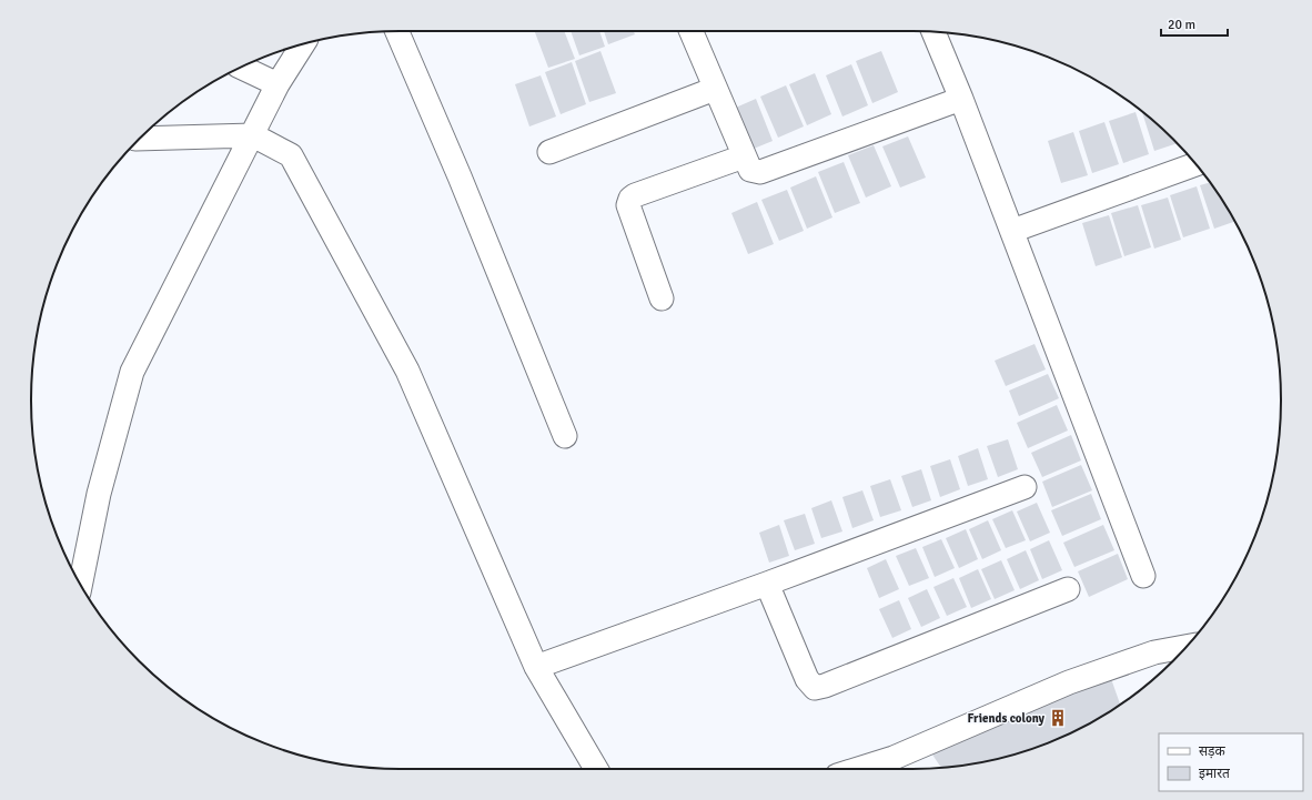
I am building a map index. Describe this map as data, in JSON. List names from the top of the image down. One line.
{"places":{"building":["Friends colony"]},"legend":["सड़क","इमारत"],"scale_bar":"20 m"}
